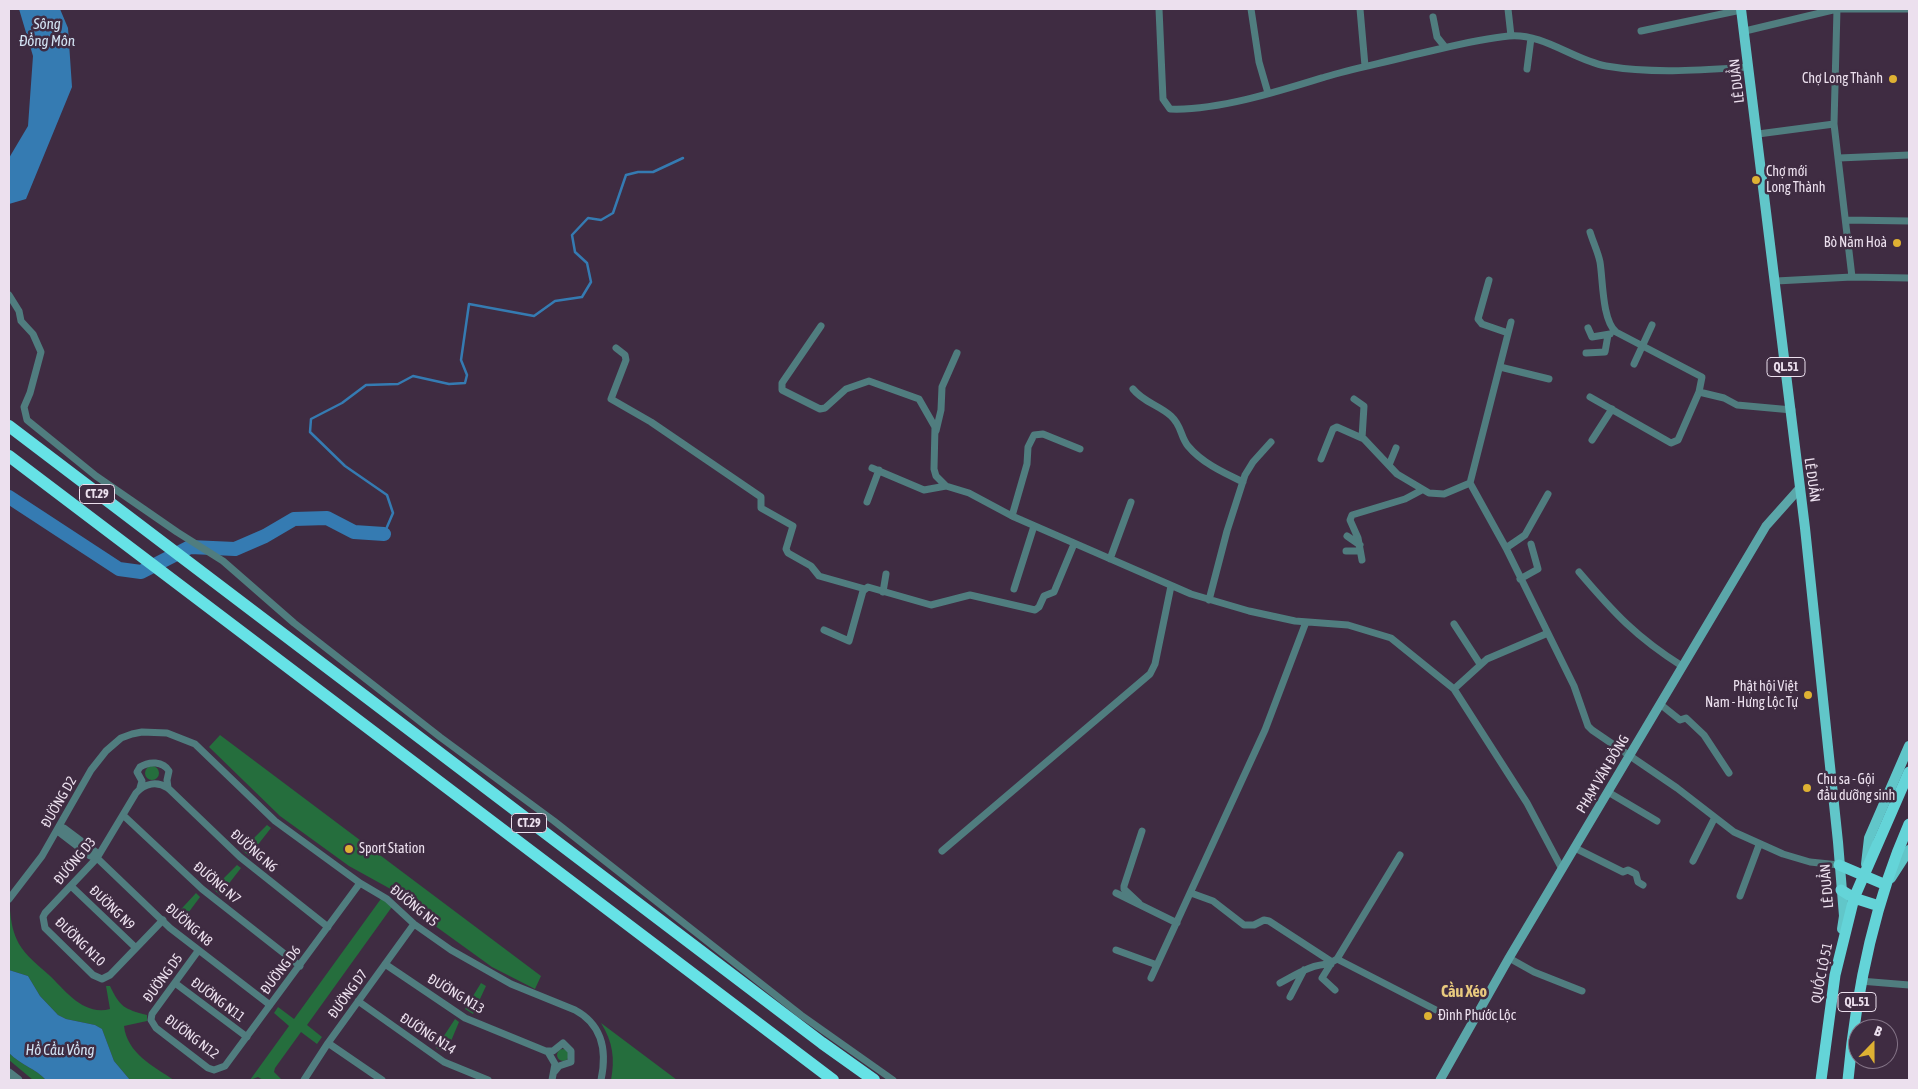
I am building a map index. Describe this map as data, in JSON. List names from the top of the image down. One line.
{"streets":{"highway":["QL.51","CT.29","QUỐC LỘ 51"],"main road":["LÊ DUẨN","PHẠM VĂN ĐỒNG"],"street":["ĐƯỜNG D2","ĐƯỜNG N6","ĐƯỜNG D3","ĐƯỜNG N7","ĐƯỜNG N5","ĐƯỜNG N9","ĐƯỜNG N8","ĐƯỜNG N10","ĐƯỜNG D6","ĐƯỜNG D5","ĐƯỜNG D7","ĐƯỜNG N13","ĐƯỜNG N11","ĐƯỜNG N14","ĐƯỜNG N12"]},"crossings":[["LÊ DUẨN","PHẠM VĂN ĐỒNG"],["LÊ DUẨN","QUỐC LỘ 51"],["QL.51","QUỐC LỘ 51"],["ĐƯỜNG D2","ĐƯỜNG N5"],["ĐƯỜNG D2","ĐƯỜNG N8"],["ĐƯỜNG N6","ĐƯỜNG D6"],["ĐƯỜNG D3","ĐƯỜNG N7"],["ĐƯỜNG D3","ĐƯỜNG N9"],["ĐƯỜNG D3","ĐƯỜNG N8"],["ĐƯỜNG D3","ĐƯỜNG N10"],["ĐƯỜNG N7","ĐƯỜNG D6"],["ĐƯỜNG N5","ĐƯỜNG D6"],["ĐƯỜNG N5","ĐƯỜNG D7"],["ĐƯỜNG N9","ĐƯỜNG N10"],["ĐƯỜNG N8","ĐƯỜNG D6"],["ĐƯỜNG N8","ĐƯỜNG D5"],["ĐƯỜNG D6","ĐƯỜNG N11"],["ĐƯỜNG D6","ĐƯỜNG N12"],["ĐƯỜNG D5","ĐƯỜNG N11"],["ĐƯỜNG D5","ĐƯỜNG N12"],["ĐƯỜNG D7","ĐƯỜNG N13"],["ĐƯỜNG D7","ĐƯỜNG N14"]],"districts":["Cầu Xéo"],"water":["Sông Đồng Môn","Hồ Cầu Vồng"],"places":["Chợ Long Thành","Chợ mới Long Thành","Bò Năm Hoà","Phật hội Việt Nam - Hưng Lộc Tự","Chu sa - Gội đầu dưỡng sinh","Sport Station","Đình Phước Lộc"],"north":"top"}
